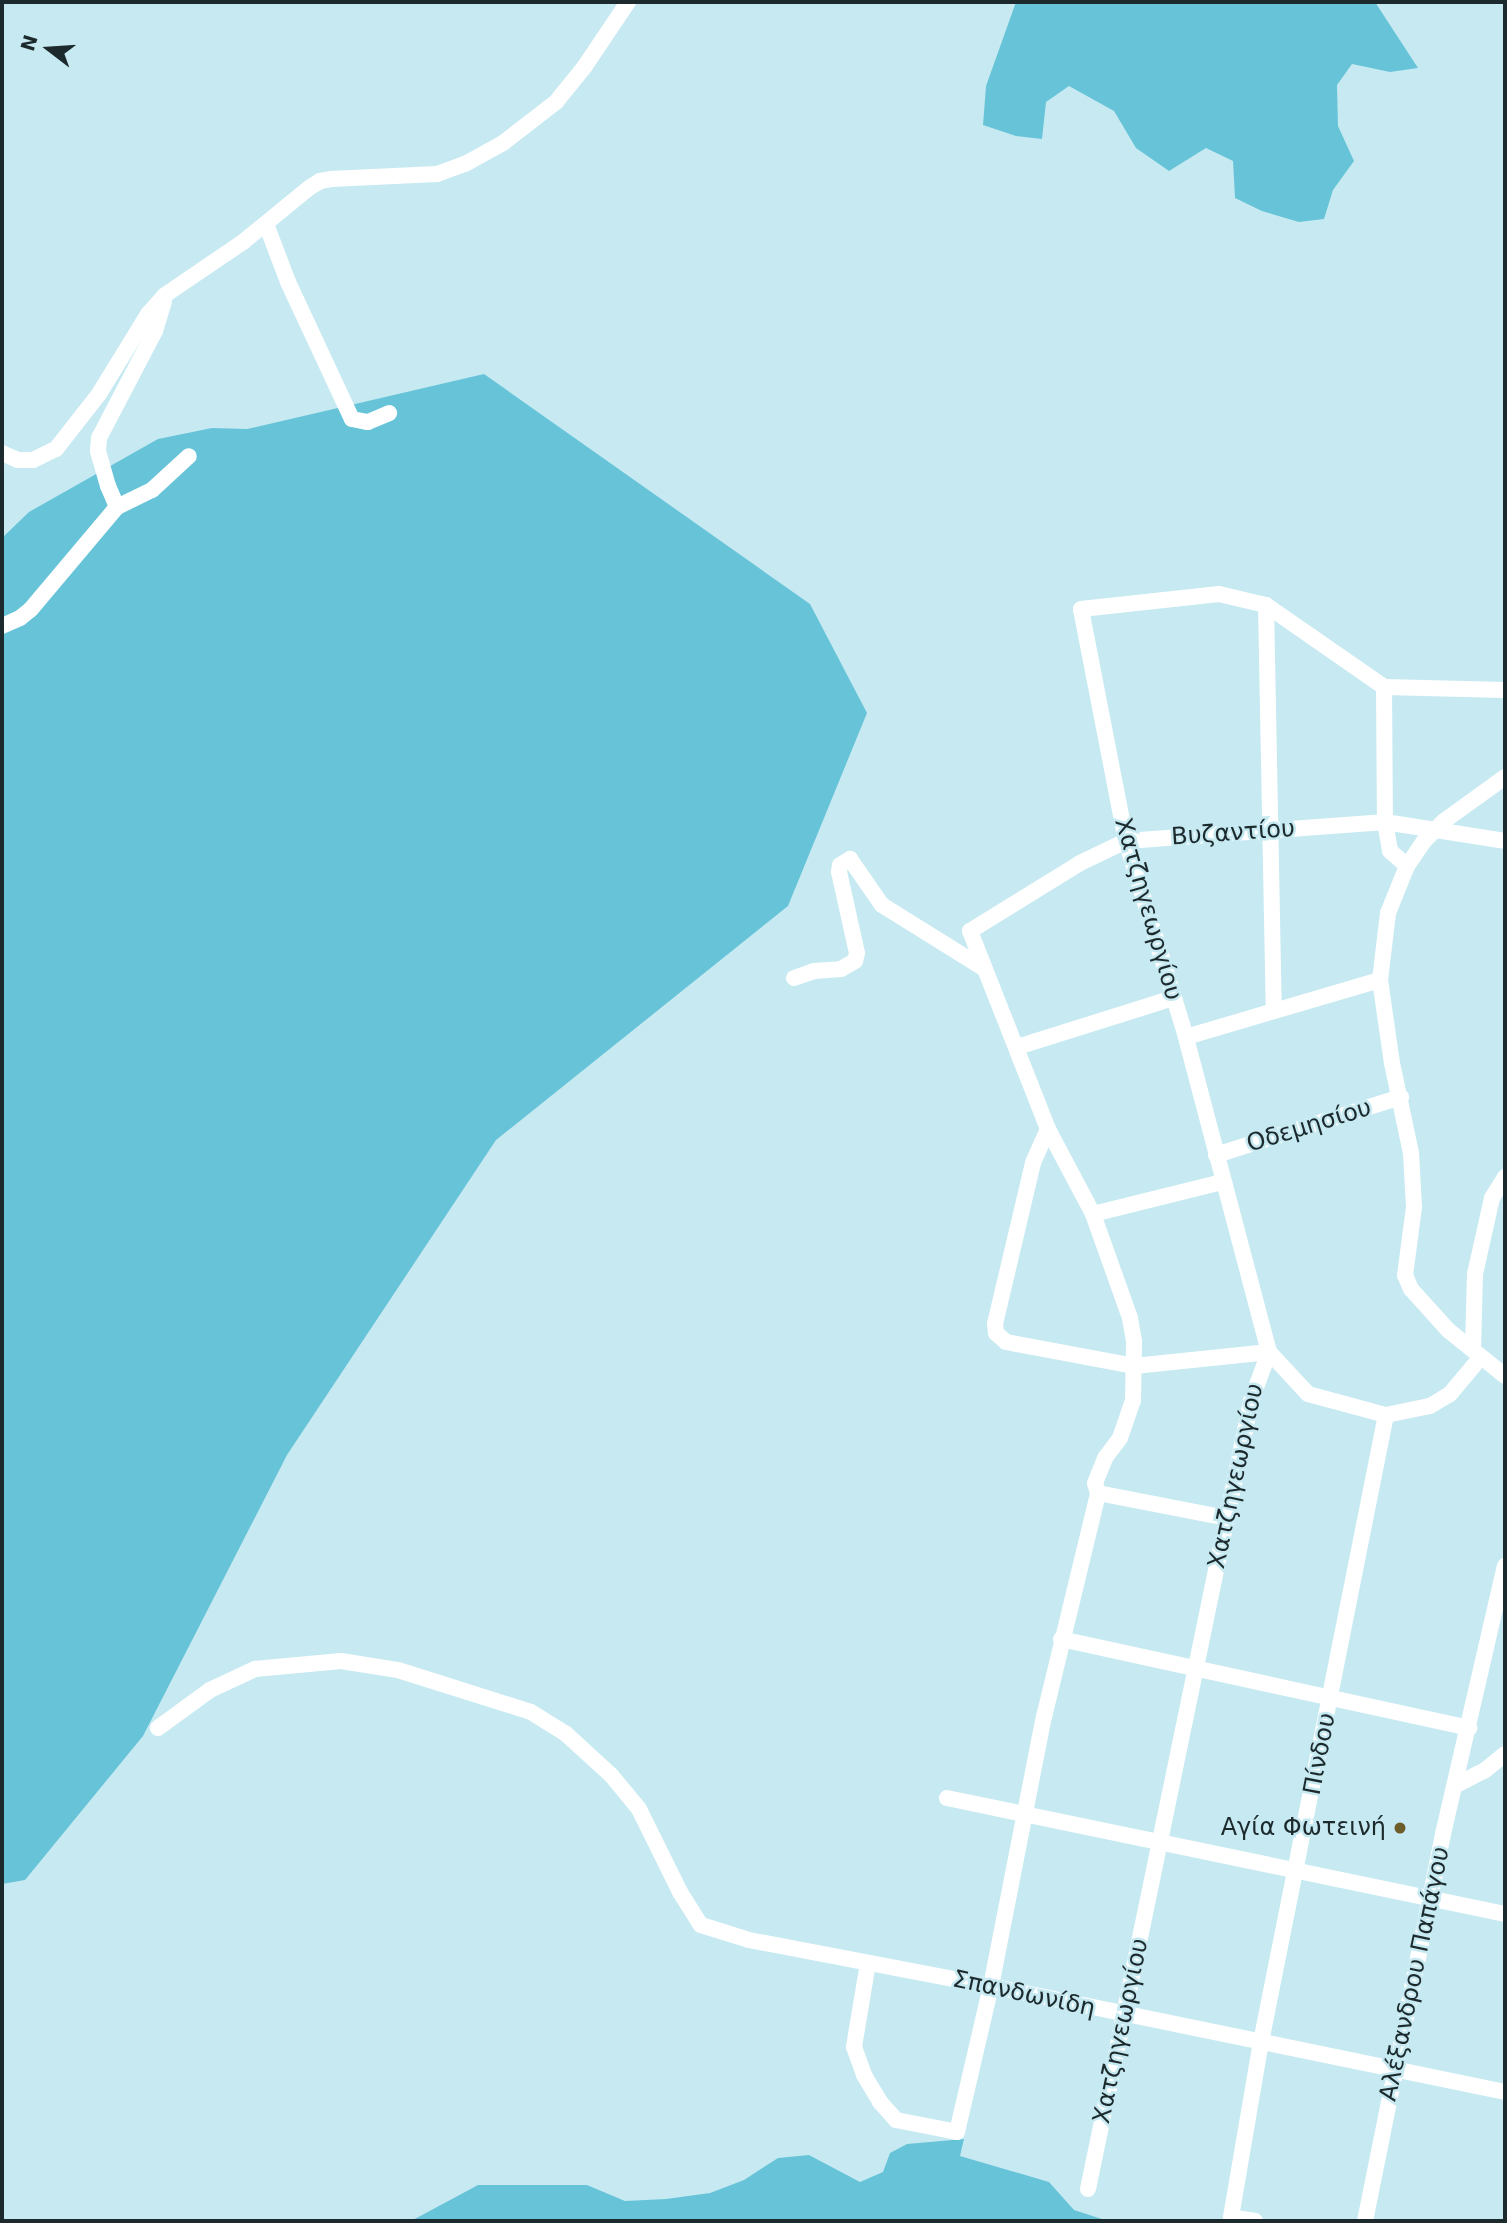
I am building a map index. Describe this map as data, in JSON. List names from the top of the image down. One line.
{"streets":{"street":["Βυζαντίου","Χατζηγεωργίου","Οδεμησίου","Πίνδου","Αλέξανδρου Παπάγου","Σπανδωνίδη"]},"crossings":[["Βυζαντίου","Χατζηγεωργίου"],["Χατζηγεωργίου","Οδεμησίου"],["Χατζηγεωργίου","Σπανδωνίδη"],["Πίνδου","Σπανδωνίδη"],["Αλέξανδρου Παπάγου","Σπανδωνίδη"]],"places":["Αγία Φωτεινή"],"north":"left"}
